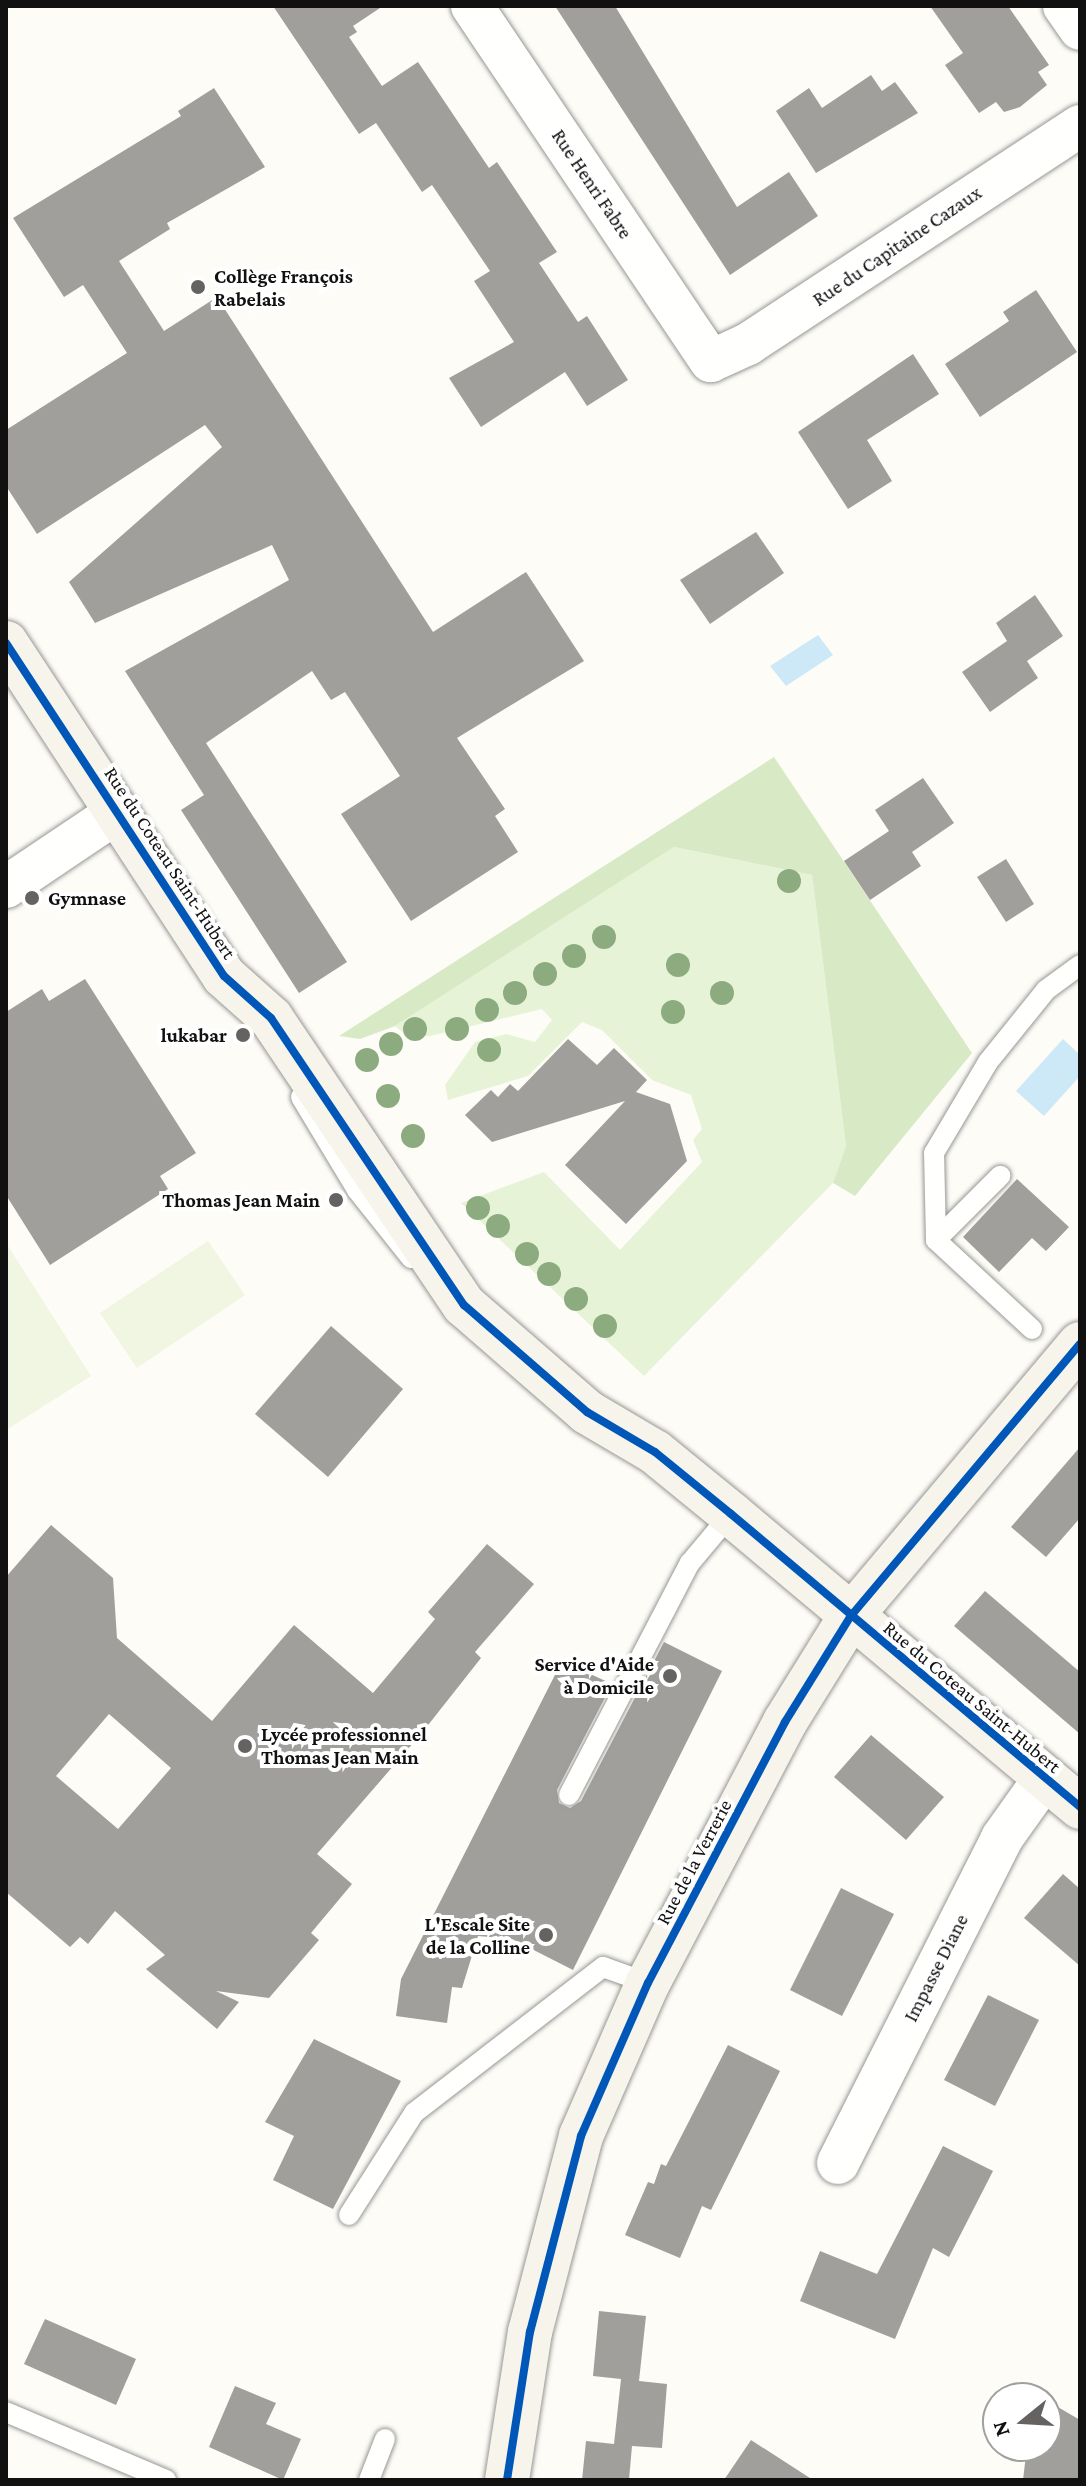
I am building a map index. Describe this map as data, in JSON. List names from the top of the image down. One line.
{"streets":{"street":["Rue Henri Fabre","Rue du Capitaine Cazaux","Rue du Coteau Saint-Hubert","Rue de la Verrerie","Impasse Diane"]},"crossings":[["Rue Henri Fabre","Rue du Capitaine Cazaux"],["Rue du Coteau Saint-Hubert","Rue de la Verrerie"],["Rue du Coteau Saint-Hubert","Impasse Diane"]],"places":["Collège François Rabelais","Gymnase","lukabar","Thomas Jean Main","Service d'Aide à Domicile","Lycée professionnel Thomas Jean Main","L'Escale Site de la Colline"],"north":"left"}
